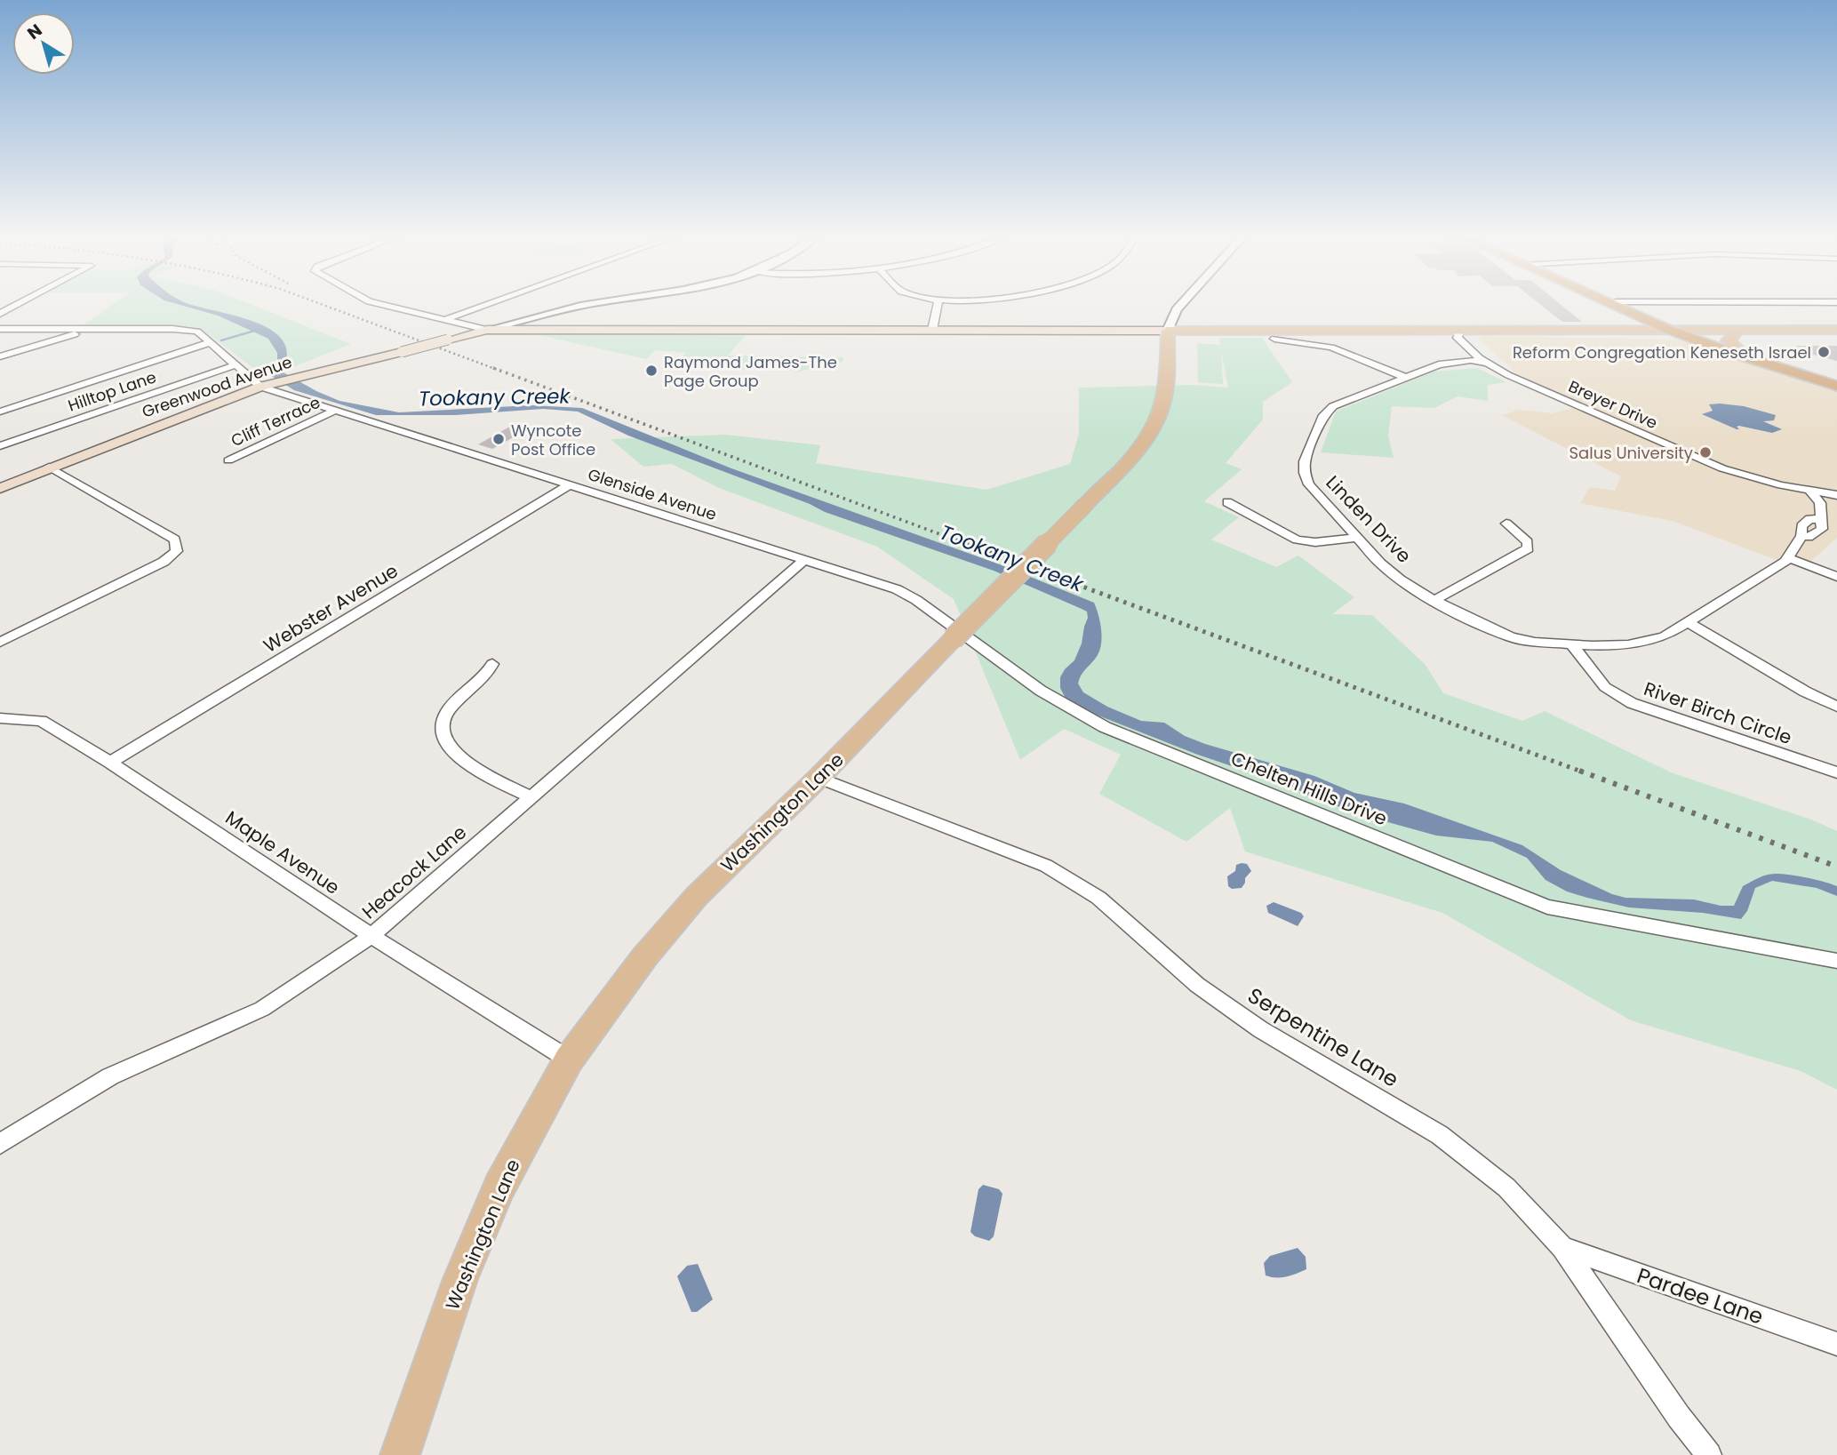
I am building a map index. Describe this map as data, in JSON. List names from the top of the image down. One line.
{"streets":{"main road":["Greenwood Avenue","Washington Lane"],"street":["Hilltop Lane","Breyer Drive","Cliff Terrace","Glenside Avenue","Linden Drive","Webster Avenue","River Birch Circle","Chelten Hills Drive","Maple Avenue","Heacock Lane","Serpentine Lane","Pardee Lane"]},"crossings":[["Greenwood Avenue","Glenside Avenue"],["Greenwood Avenue","Washington Lane"],["Hilltop Lane","Glenside Avenue"],["Breyer Drive","Linden Drive"],["Cliff Terrace","Glenside Avenue"],["Glenside Avenue","Webster Avenue"],["Glenside Avenue","Chelten Hills Drive"],["Glenside Avenue","Heacock Lane"],["Linden Drive","River Birch Circle"],["Webster Avenue","Maple Avenue"],["Chelten Hills Drive","Heacock Lane"],["Washington Lane","Maple Avenue"],["Washington Lane","Serpentine Lane"],["Maple Avenue","Heacock Lane"],["Serpentine Lane","Pardee Lane"]],"water":["Tookany Creek"],"places":["Reform Congregation Keneseth Israel","Raymond James-The Page Group","Wyncote Post Office","Salus University"],"north":"top left"}
